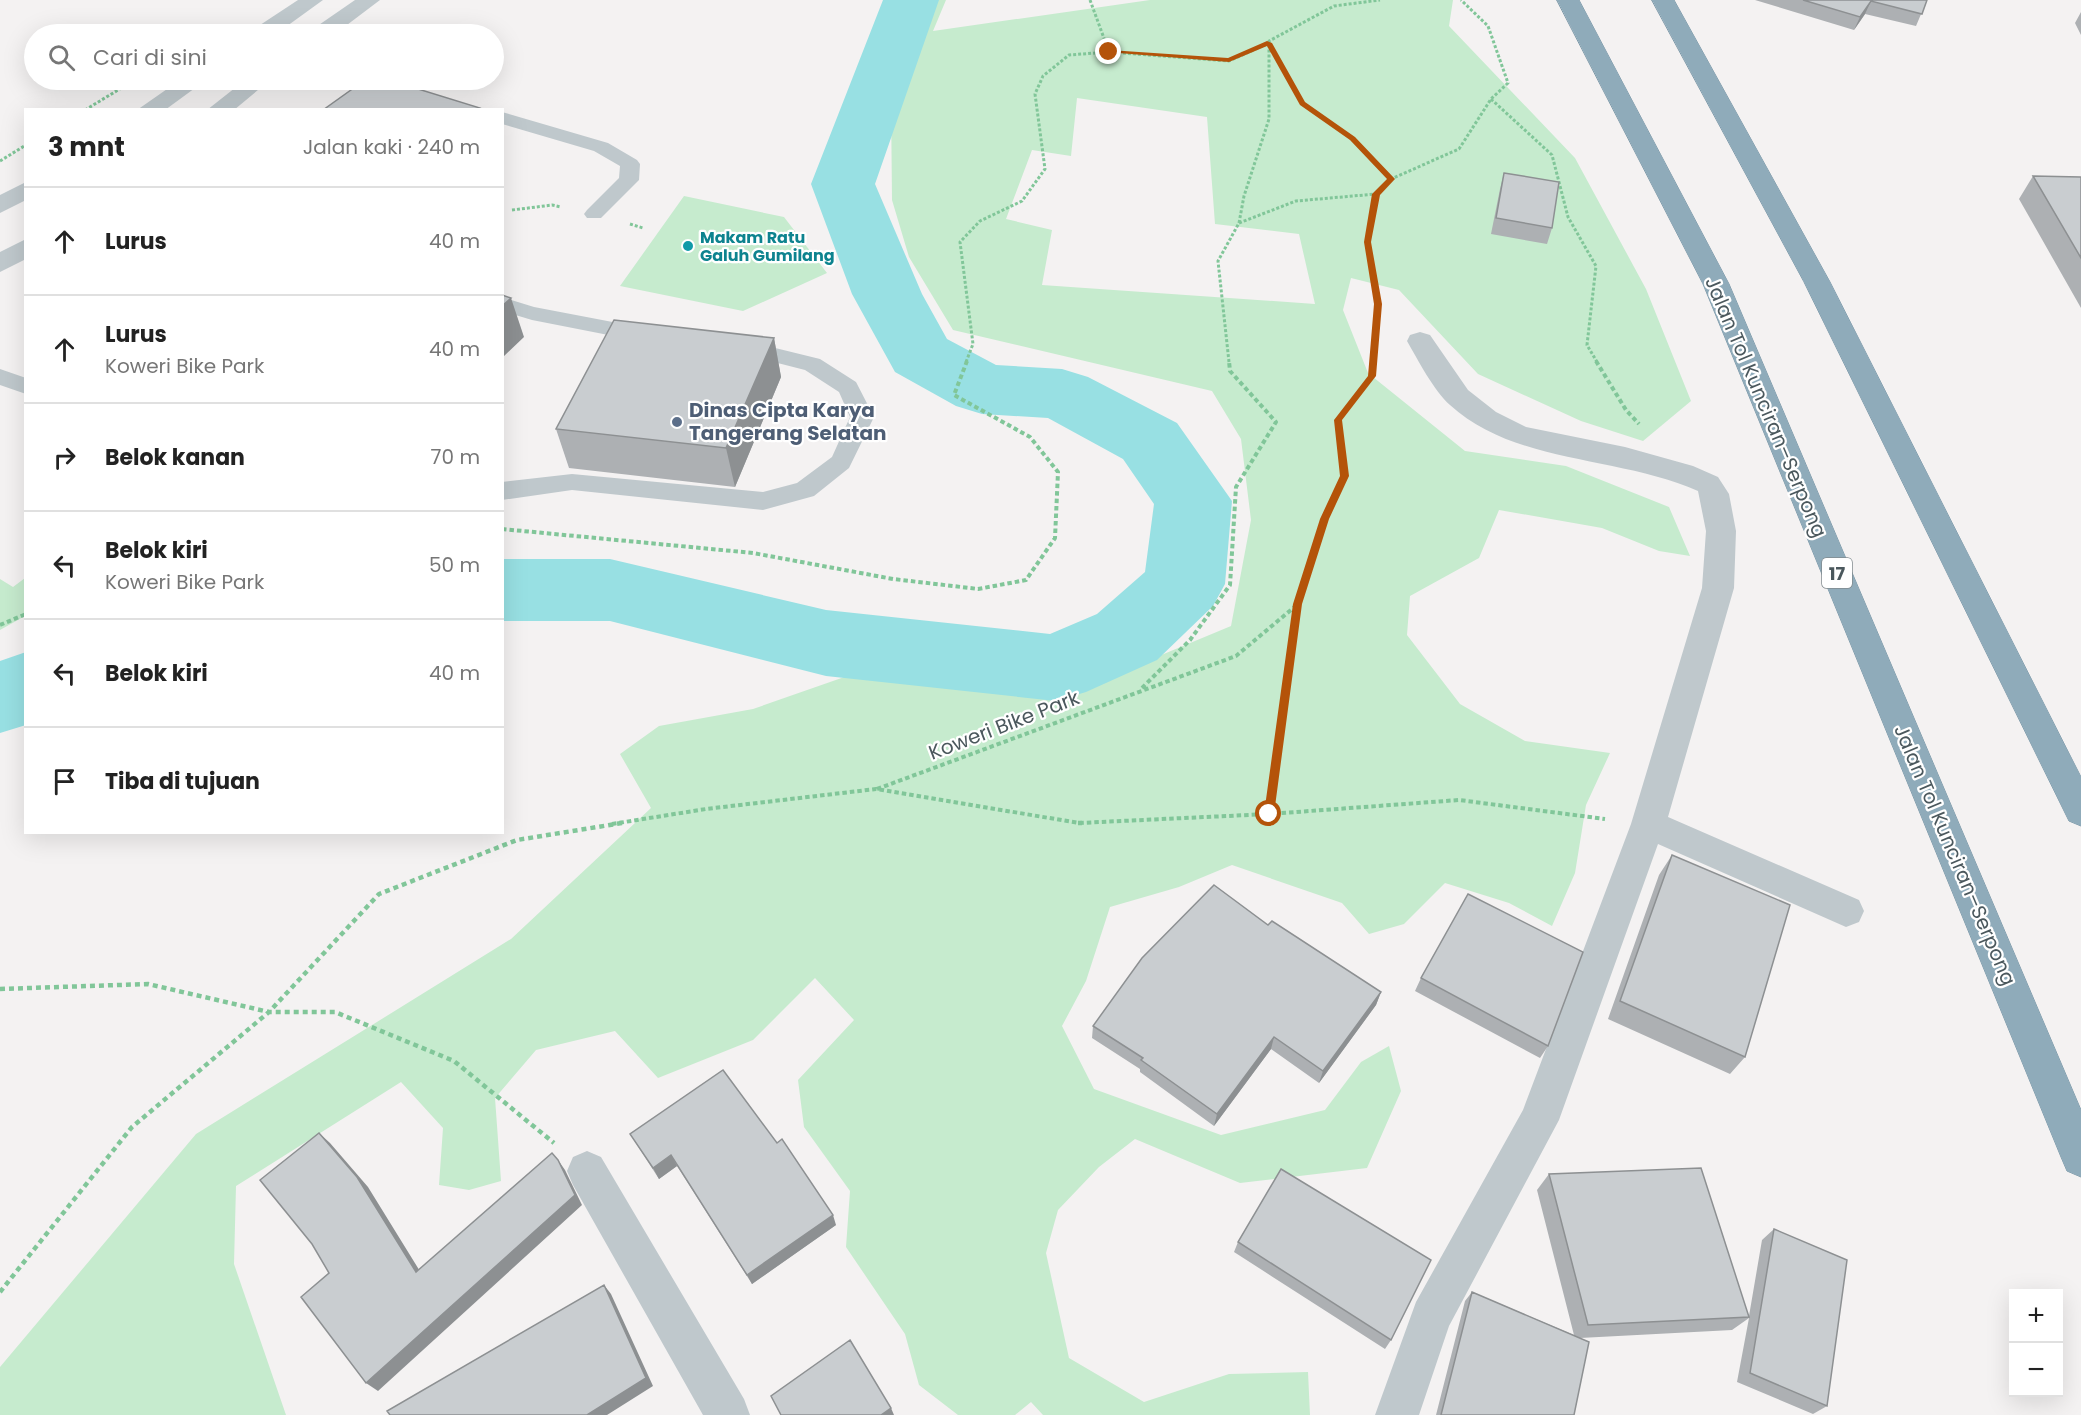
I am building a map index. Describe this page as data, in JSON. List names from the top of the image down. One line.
{"streets":{"highway":["Jalan Tol Kunciran–Serpong","17"],"path":["Koweri Bike Park"]},"places":["Makam Ratu Galuh Gumilang","Dinas Cipta Karya Tangerang Selatan"],"page":{"search":"Cari di sini","heading":["3 mnt","Jalan kaki · 240 m"],"list":[["Lurus","40 m"],["Lurus","Koweri Bike Park","40 m"],["Belok kanan","70 m"],["Belok kiri","Koweri Bike Park","50 m"],["Belok kiri","40 m"],"Tiba di tujuan"],"map_buttons":["+","−"]}}
